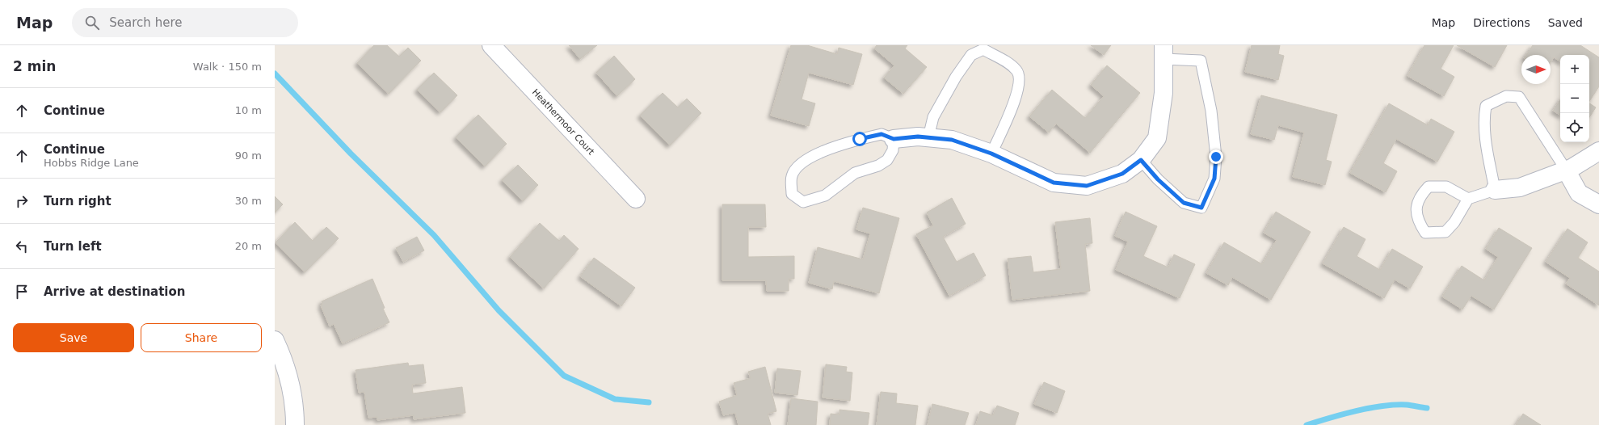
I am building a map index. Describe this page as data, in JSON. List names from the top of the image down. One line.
{"streets":{"street":["Heathermoor Court"]},"north":"right","page":{"header":"Map","search":"Search here","nav":["Map","Directions","Saved"],"heading":["2 min","Walk · 150 m"],"map_buttons":["+","−"],"list":[["Continue","10 m"],["Continue","Hobbs Ridge Lane","90 m"],["Turn right","30 m"],["Turn left","20 m"],"Arrive at destination"],"buttons":["Save","Share"]}}
